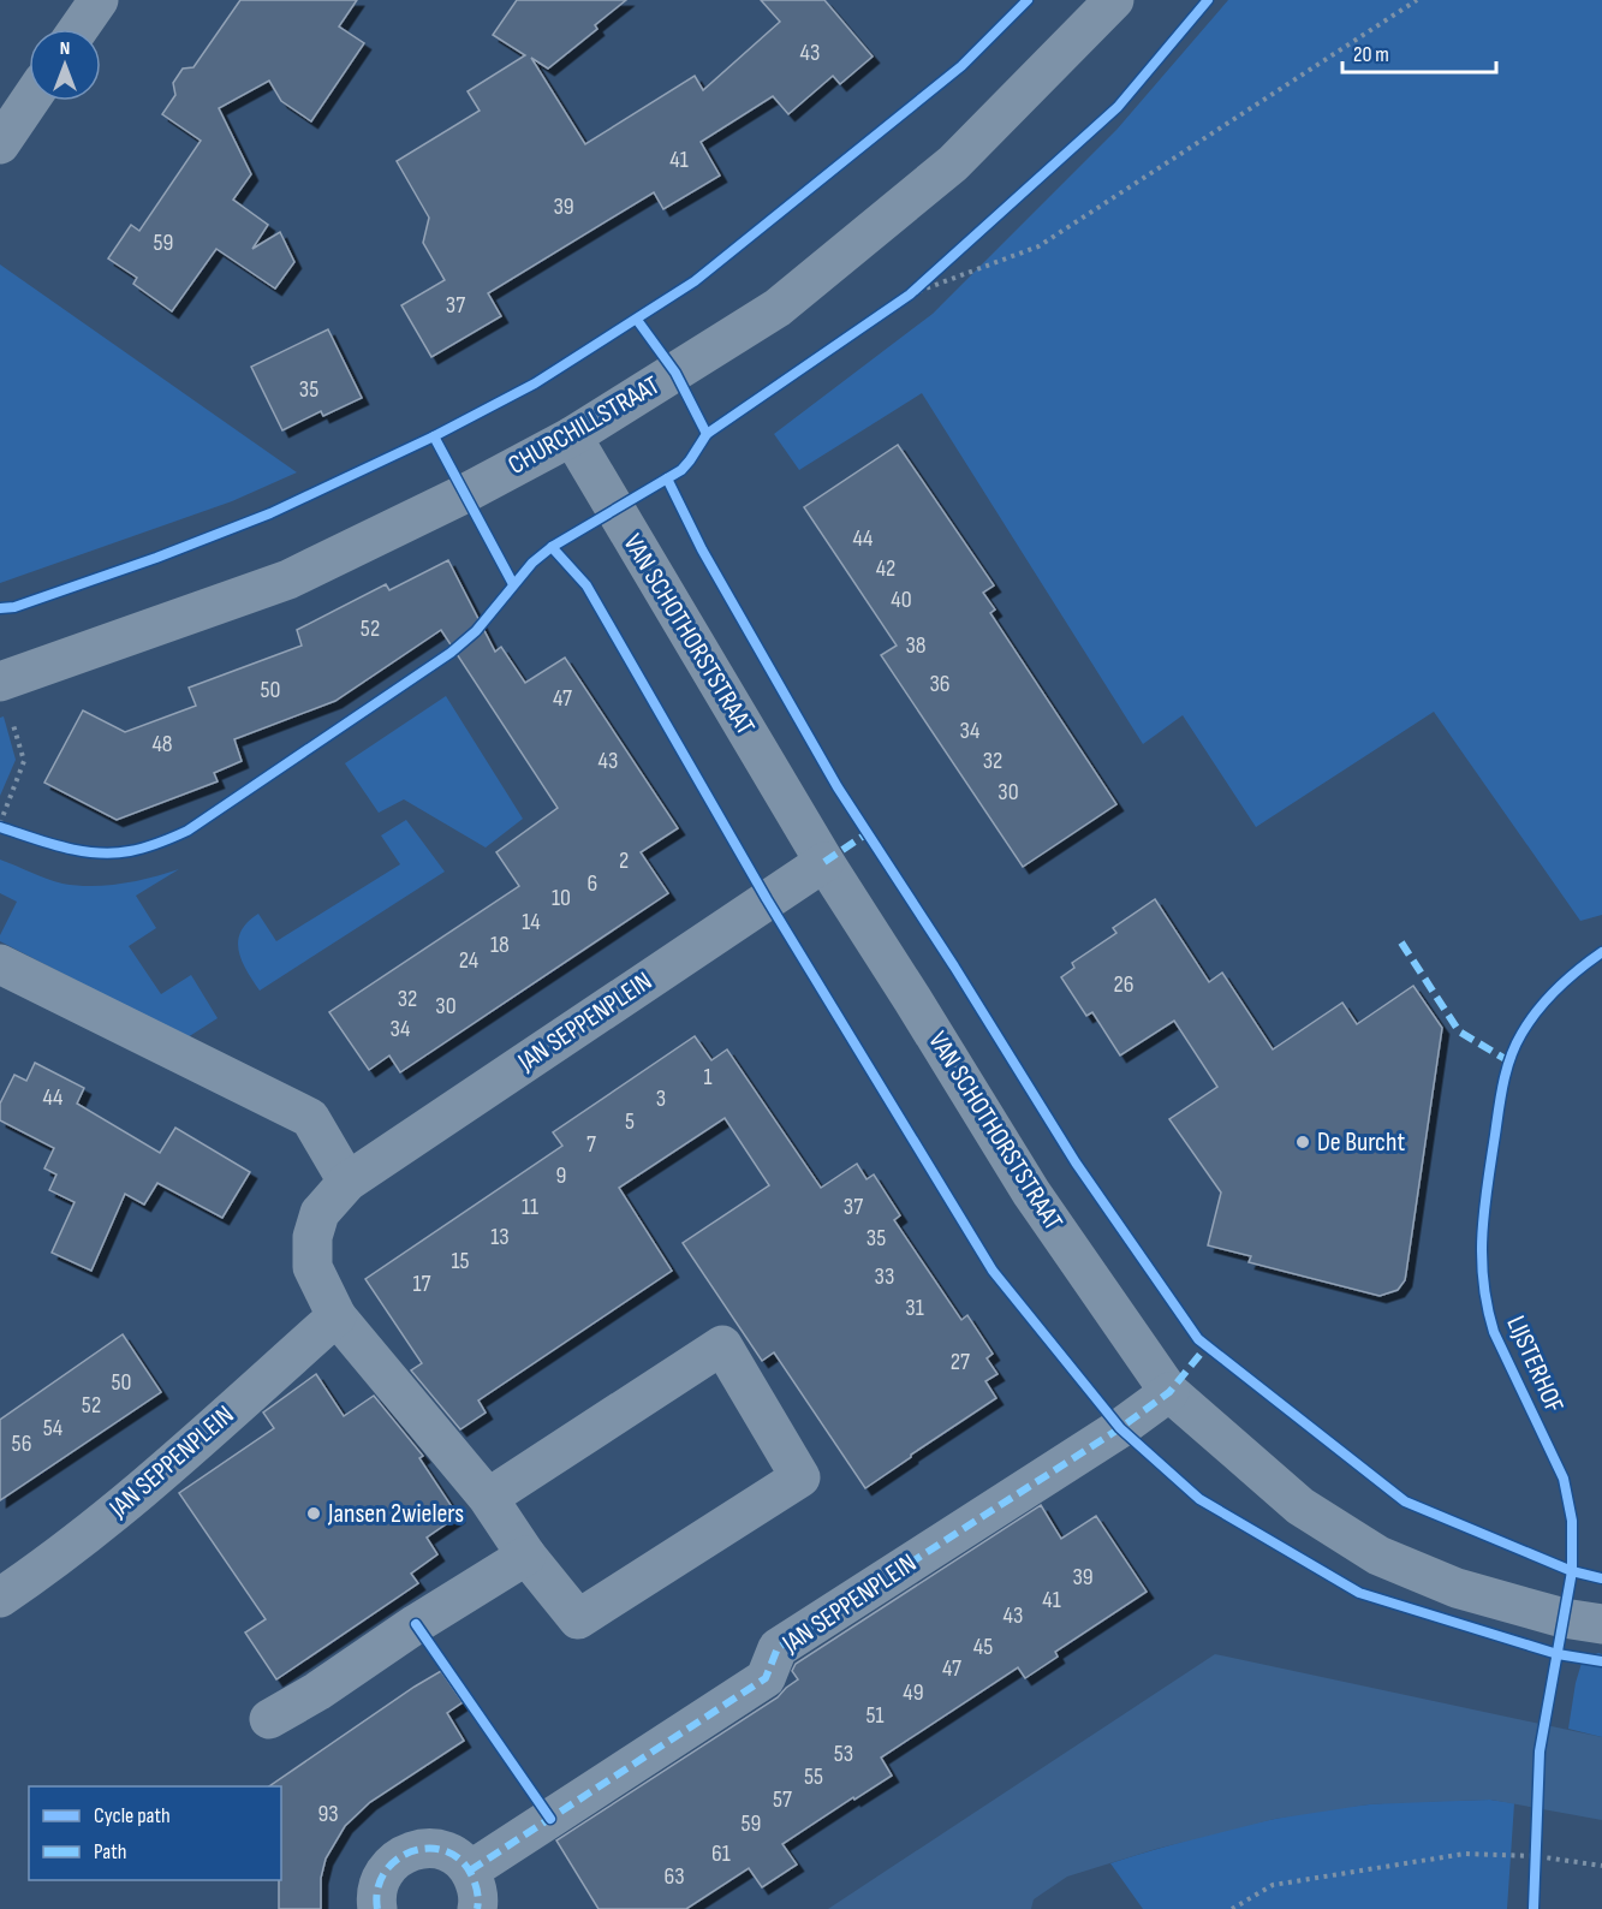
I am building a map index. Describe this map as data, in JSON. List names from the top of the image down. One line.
{"streets":{"street":["CHURCHILLSTRAAT","VAN SCHOTHORSTSTRAAT","JAN SEPPENPLEIN"],"cycle path":["LIJSTERHOF"]},"crossings":[["CHURCHILLSTRAAT","VAN SCHOTHORSTSTRAAT"],["VAN SCHOTHORSTSTRAAT","JAN SEPPENPLEIN"]],"places":["De Burcht","Jansen 2wielers"],"house_numbers":["43","41","39","59","37","35","44","42","40","52","38","36","50","47","34","48","43","32","30","2","6","10","14","18","24","26","32","30","34","1","44","3","5","7","9","11","37","13","35","15","33","17","31","27","50","52","54","56","39","41","43","45","47","49","51","53","55","57","93","59","61","63"],"legend":["Cycle path","Path"],"scale_bar":"20 m","north":"top"}
